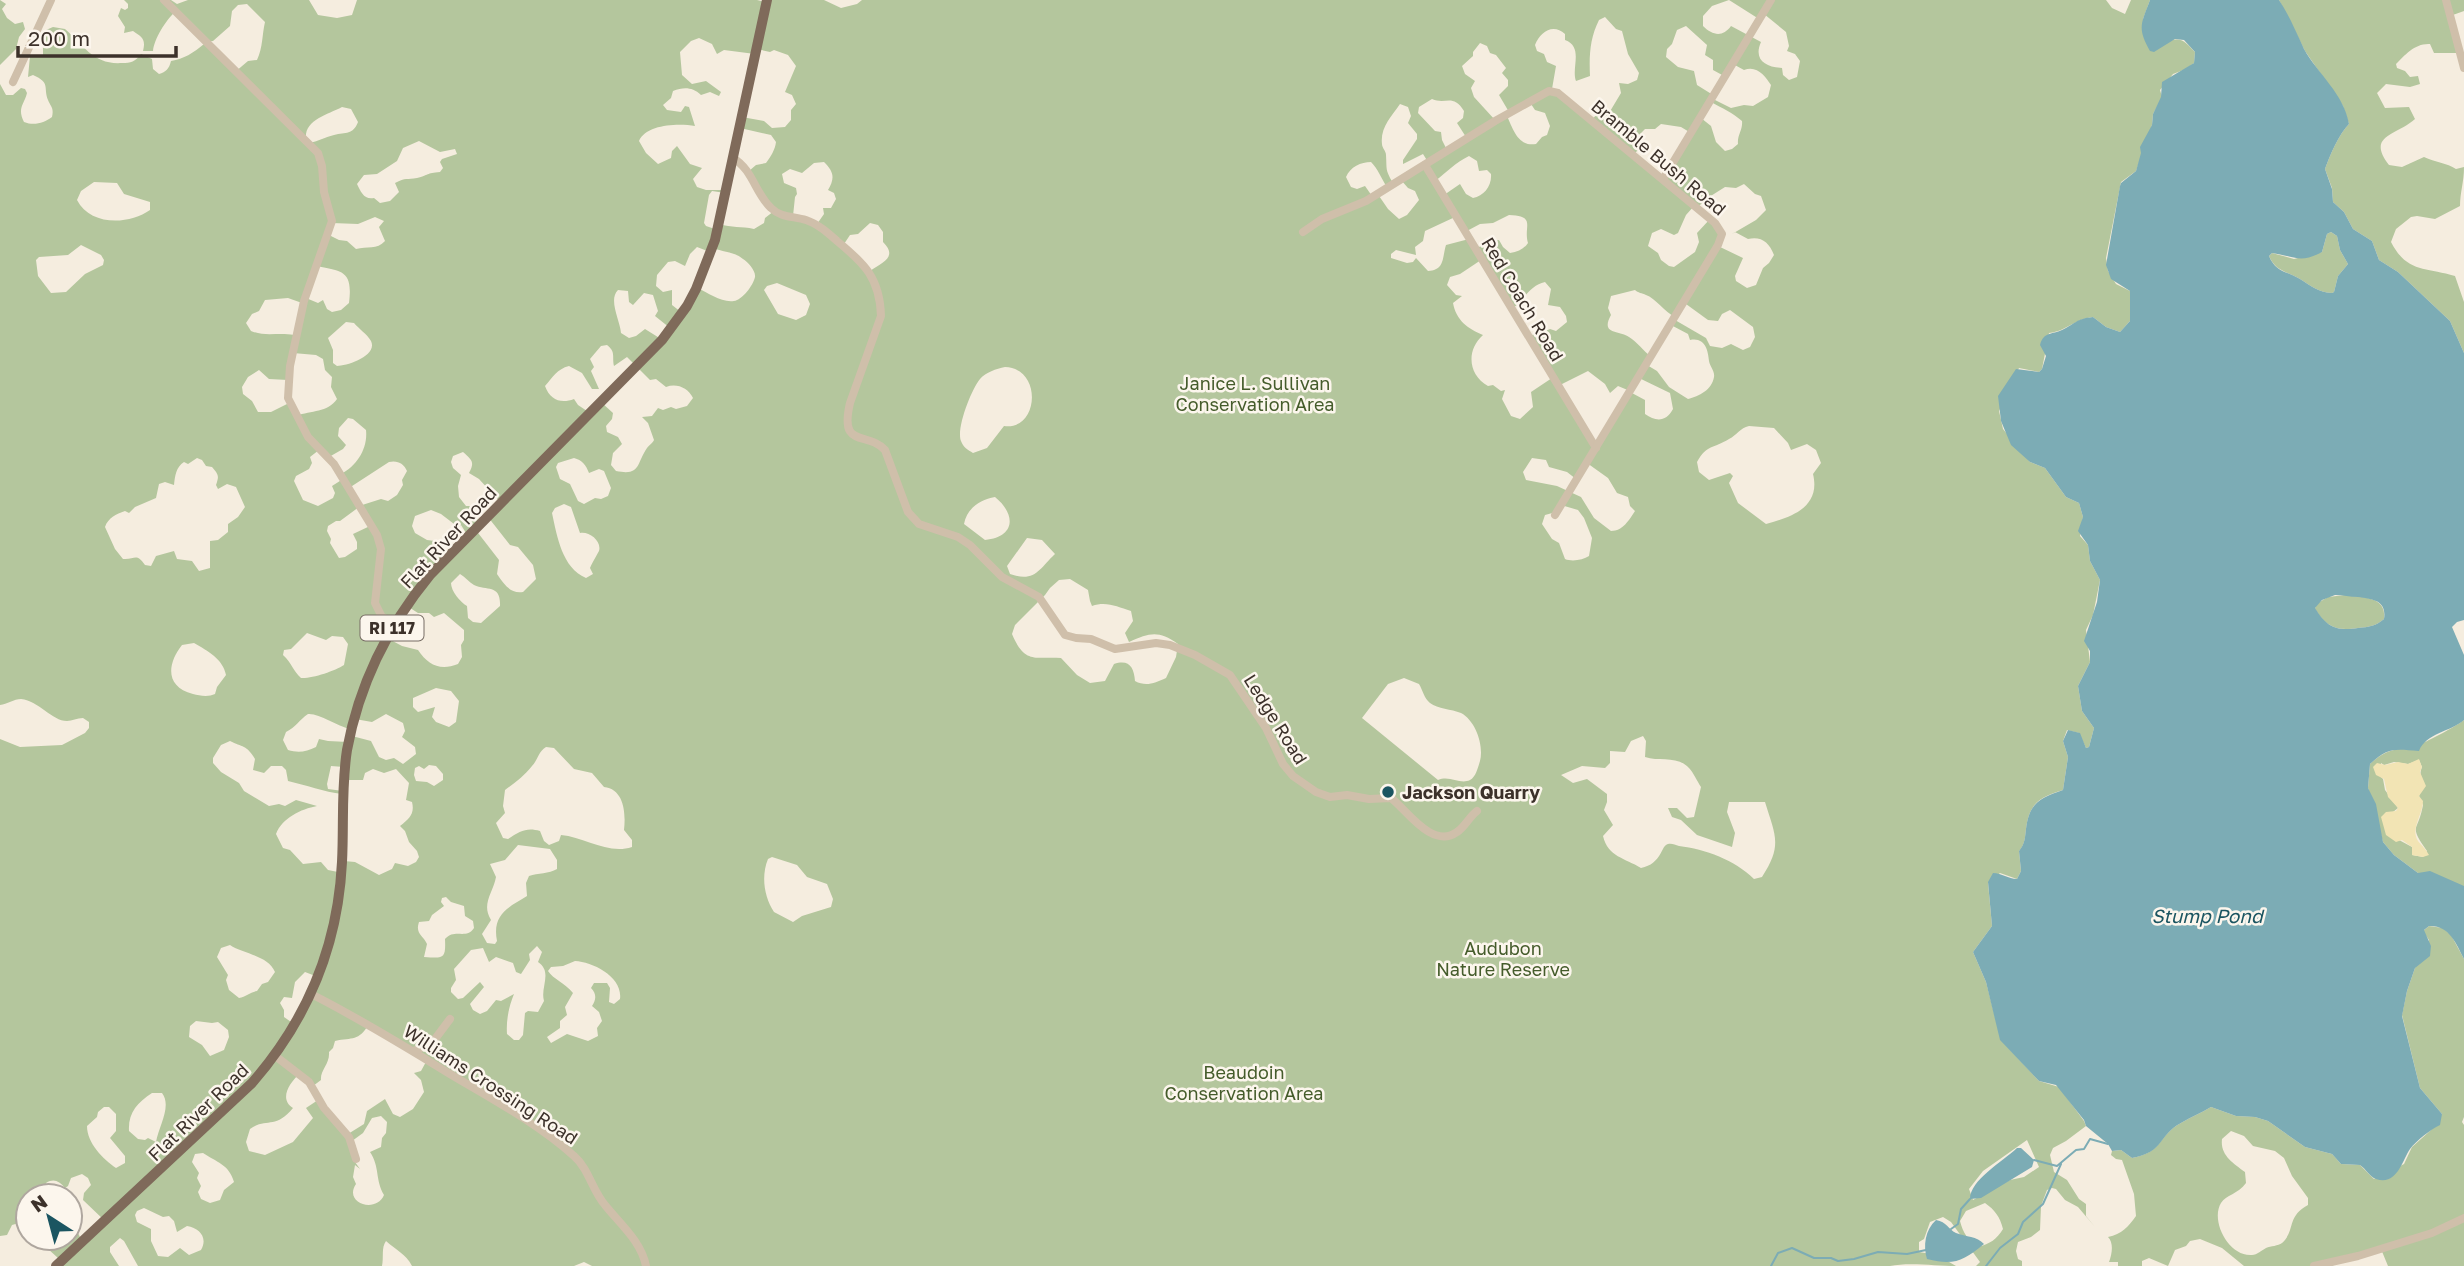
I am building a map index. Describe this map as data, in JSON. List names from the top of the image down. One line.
{"streets":{"main road":["Flat River Road","RI 117"],"street":["Bramble Bush Road","Red Coach Road","Ledge Road","Williams Crossing Road"]},"crossings":[["Bramble Bush Road","Red Coach Road"],["Flat River Road","Ledge Road"],["Flat River Road","Williams Crossing Road"]],"water":["Stump Pond"],"parks":["Janice L. Sullivan Conservation Area","Audubon Nature Reserve","Beaudoin Conservation Area"],"places":["Jackson Quarry"],"scale_bar":"200 m","north":"top left"}
